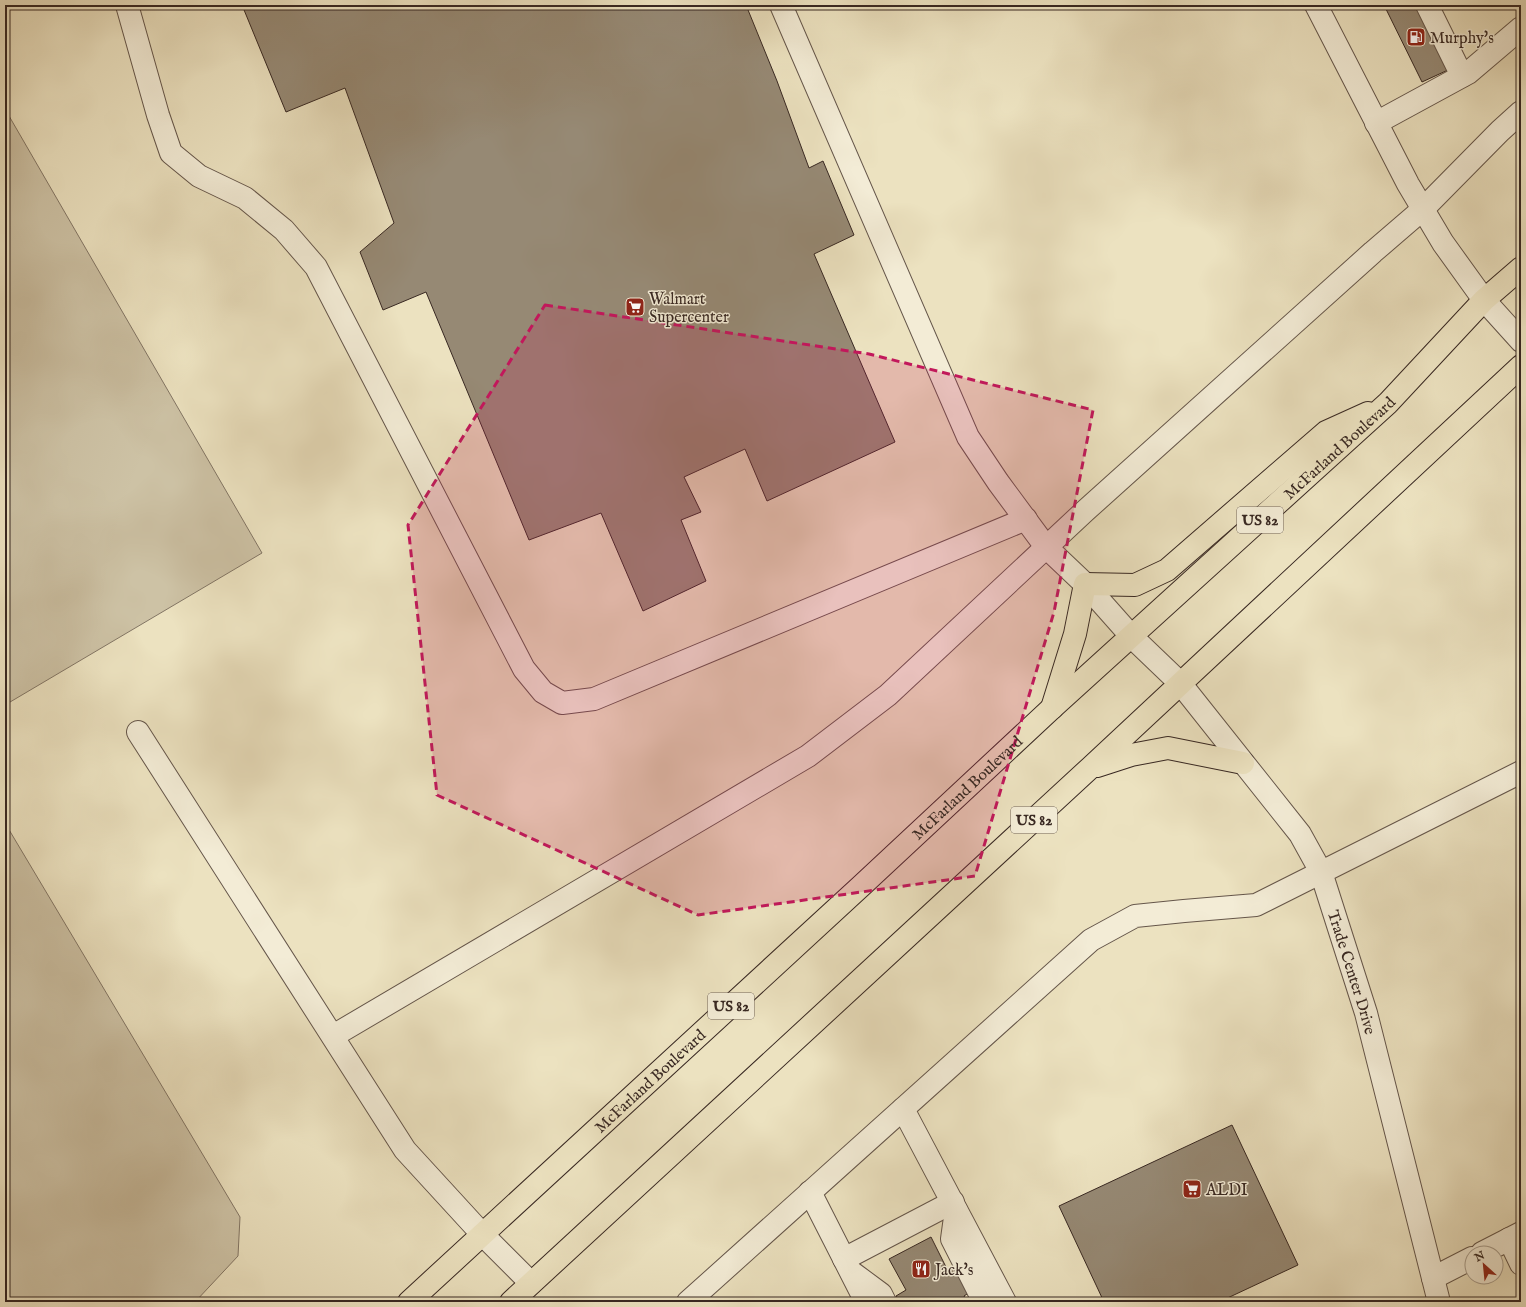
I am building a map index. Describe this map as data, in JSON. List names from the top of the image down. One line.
{"streets":{"highway":["McFarland Boulevard","US 82"],"lane":["Trade Center Drive"]},"crossings":[["McFarland Boulevard","Trade Center Drive"],["US 82","Trade Center Drive"]],"places":{"fuel station":["Murphy's"],"supermarket":["Walmart Supercenter","ALDI"],"restaurant":["Jack's"]},"north":"top left"}
